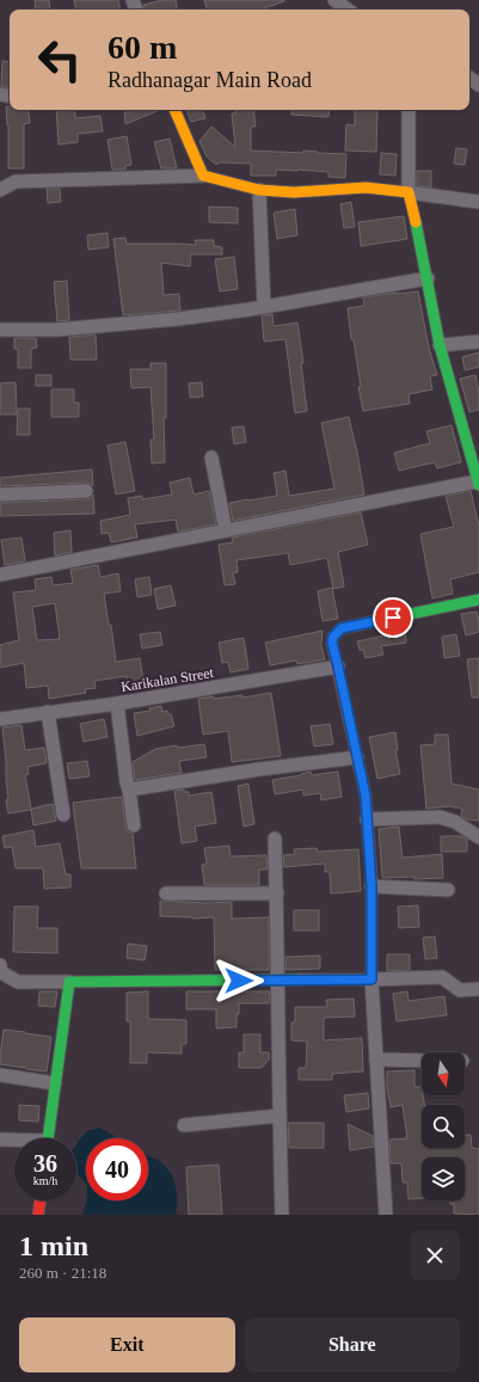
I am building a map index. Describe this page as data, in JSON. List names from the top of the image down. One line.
{"streets":{"street":["Karikalan Street"]},"north":"bottom","page":{"turn":["60 m","Radhanagar Main Road"],"speed":"36 km/h","limit":"40","heading":["1 min","260 m · 21:18"],"buttons":["Exit","Share"]}}
